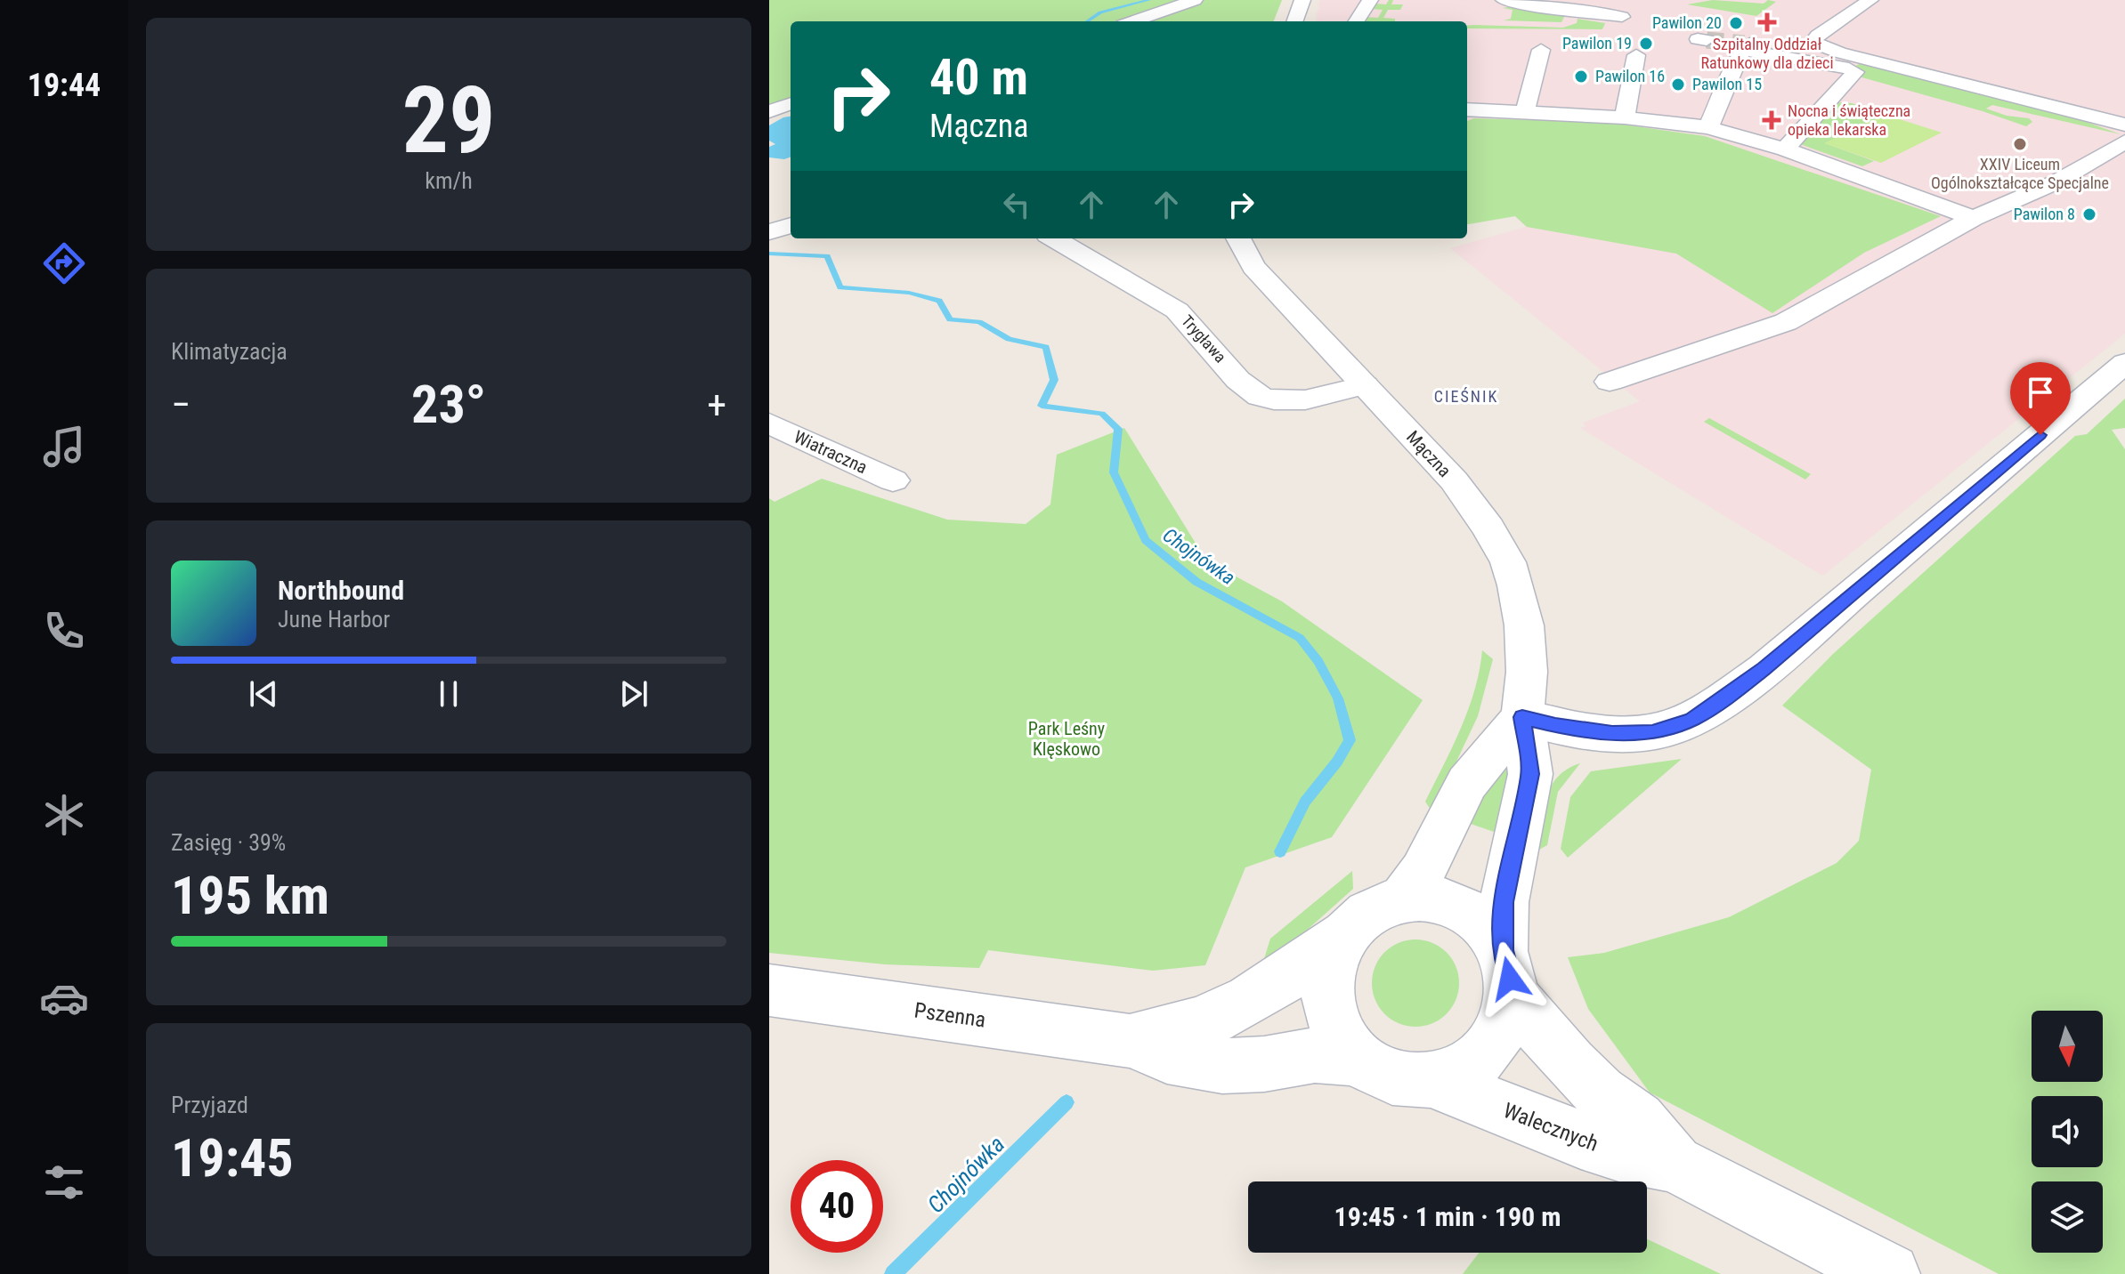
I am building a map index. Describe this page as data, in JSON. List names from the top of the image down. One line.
{"streets":{"street":["Trygława","Wiatraczna","Mączna","Pszenna","Walecznych"]},"crossings":[["Trygława","Mączna"],["Mączna","Pszenna"],["Mączna","Walecznych"],["Pszenna","Walecznych"]],"districts":["CIEŚNIK"],"water":["Chojnówka"],"parks":["Park Leśny Klęskowo"],"places":{"health":["Szpitalny Oddział Ratunkowy dla dzieci","Nocna i świąteczna opieka lekarska"],"other":["Pawilon 20","Pawilon 19","Pawilon 16","Pawilon 15","XXIV Liceum Ogólnokształcące Specjalne","Pawilon 8"]},"north":"bottom","page":{"tabs":"19:44","tile":[["29","km/h"],"Klimatyzacja",["Zasięg · 39%","195 km"],["Przyjazd","19:45"]],"turn":["40 m","Mączna"],"heat":["−","23°","+"],"song":["Northbound","June Harbor"],"limit":"40","trip":"19:45 · 1 min · 190 m"}}
